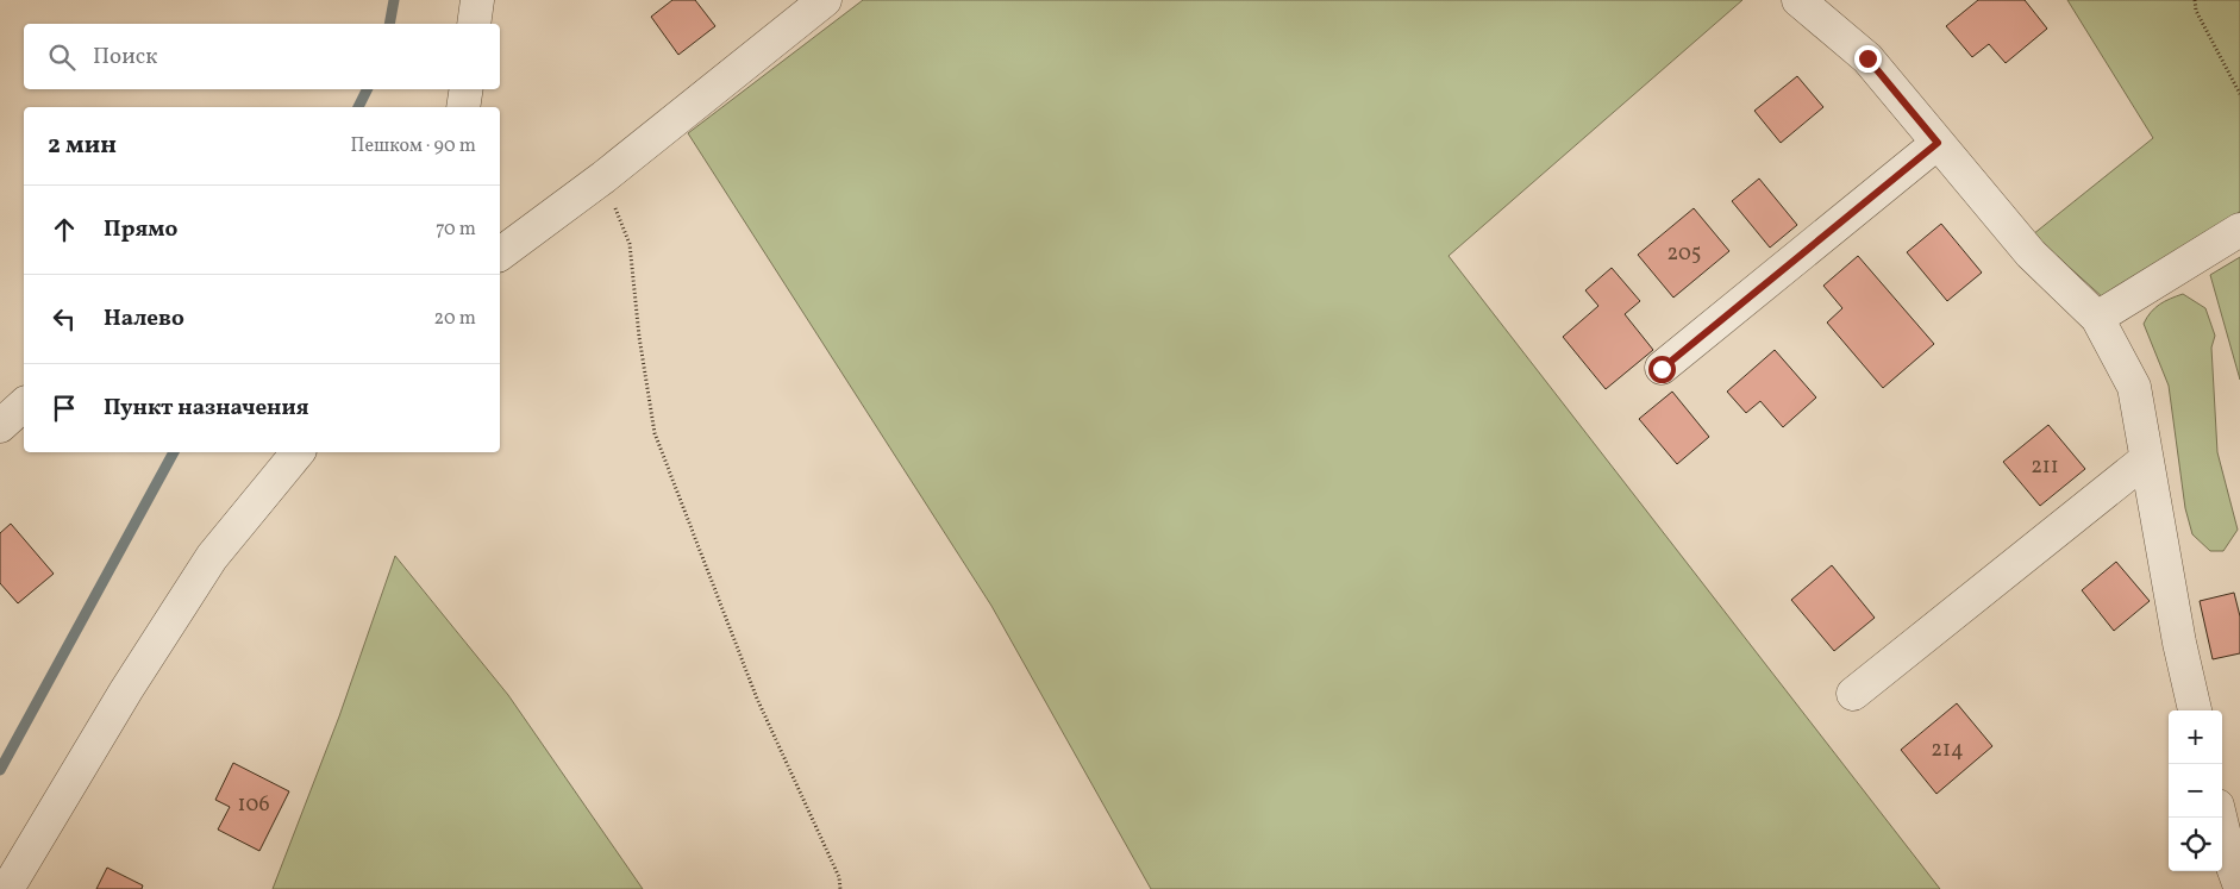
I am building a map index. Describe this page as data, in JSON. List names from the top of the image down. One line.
{"house_numbers":["205","211","214","106"],"page":{"search":"Поиск","heading":["2 мин","Пешком · 90 m"],"list":[["Прямо","70 m"],["Налево","20 m"],"Пункт назначения"],"map_buttons":["+","−"]}}
